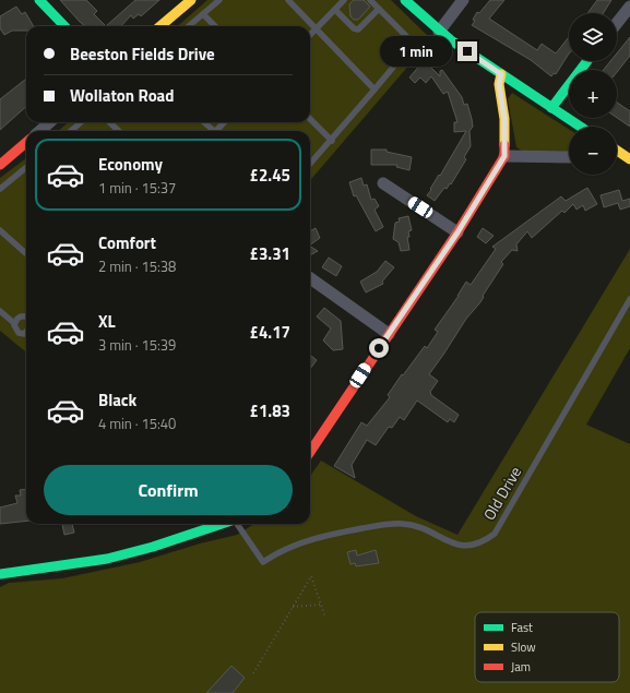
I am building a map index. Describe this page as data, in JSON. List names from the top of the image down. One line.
{"streets":{"lane":["Old Drive"]},"legend":["Fast","Slow","Jam"],"page":{"map_buttons":["+","−"],"banner":["Beeston Fields Drive","Wollaton Road"],"bubble":"1 min","list":[{"name":"Economy","note":"1 min · 15:37","value":"£2.45"},{"name":"Comfort","note":"2 min · 15:38","value":"£3.31"},{"name":"XL","note":"3 min · 15:39","value":"£4.17"},{"name":"Black","note":"4 min · 15:40","value":"£1.83"}],"buttons":"Confirm"}}
